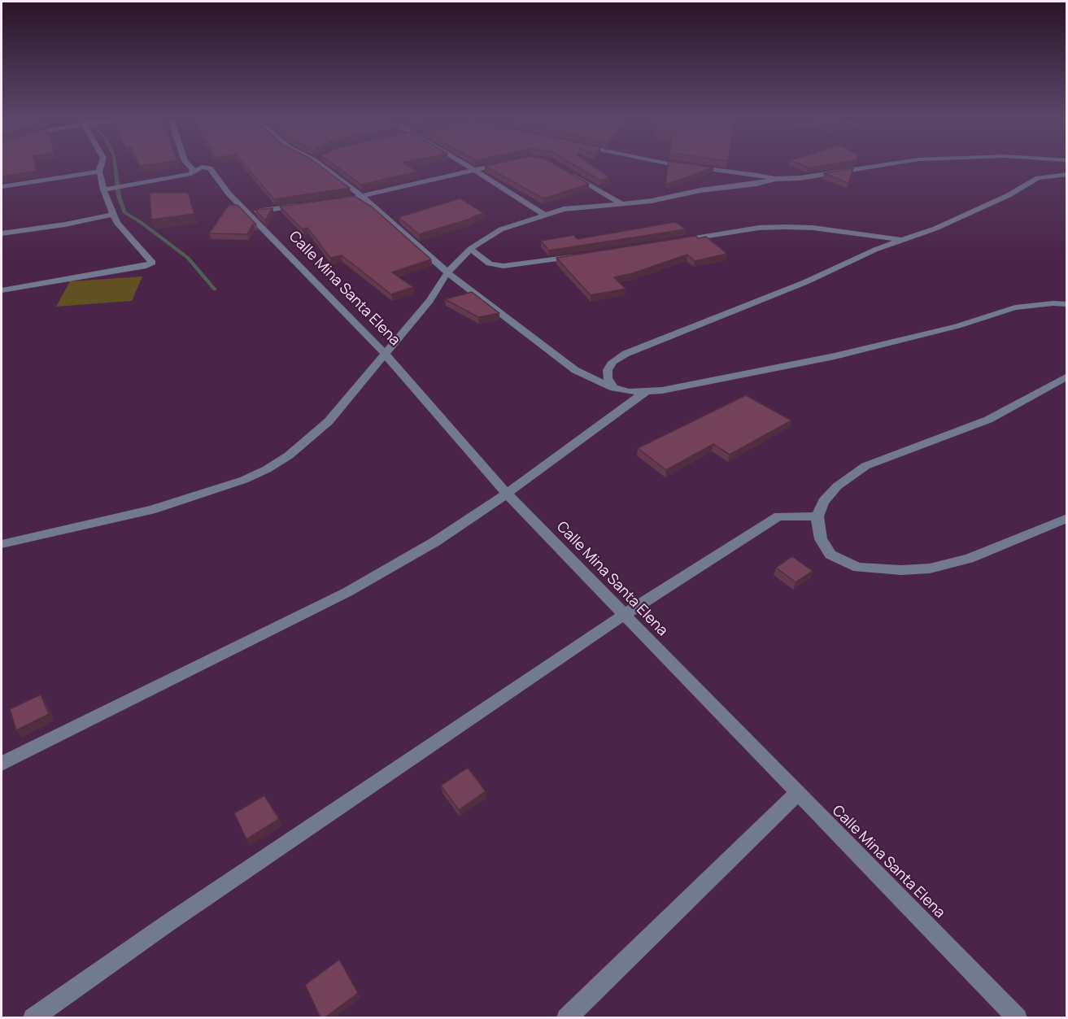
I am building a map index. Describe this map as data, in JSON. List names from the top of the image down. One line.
{"streets":{"street":["Calle Mina Santa Elena"]}}
